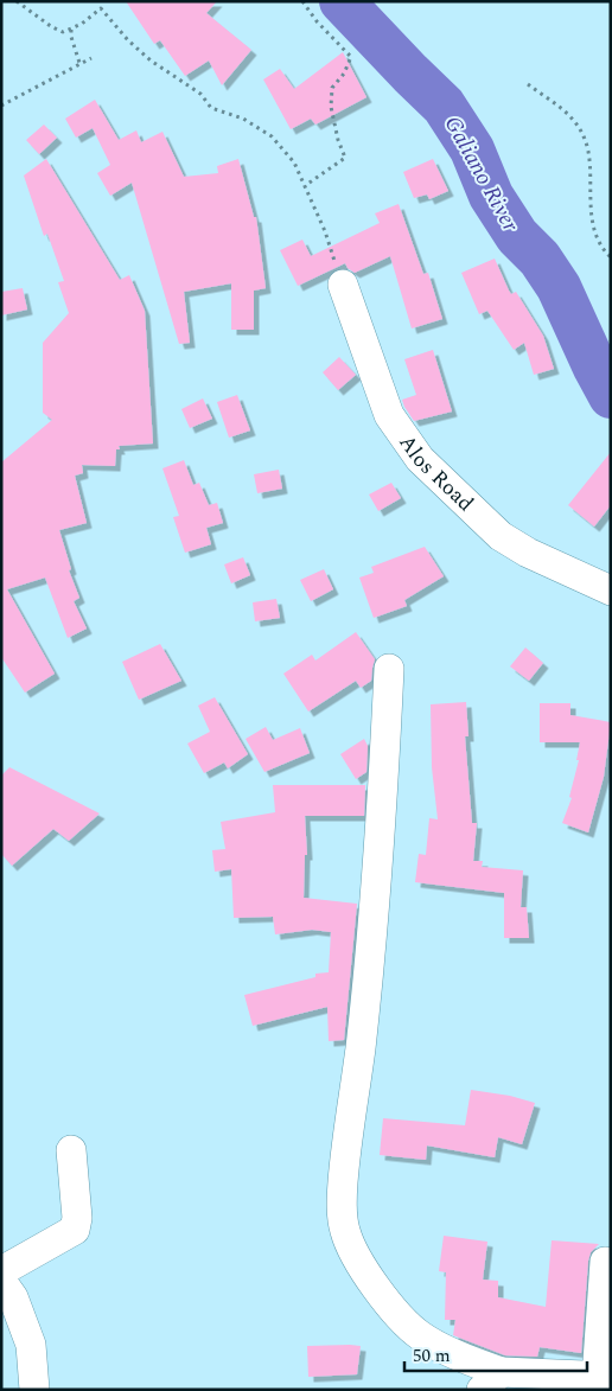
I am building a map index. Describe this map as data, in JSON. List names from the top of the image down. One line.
{"streets":{"street":["Alos Road"]},"water":["Galiano River"],"scale_bar":"50 m"}
